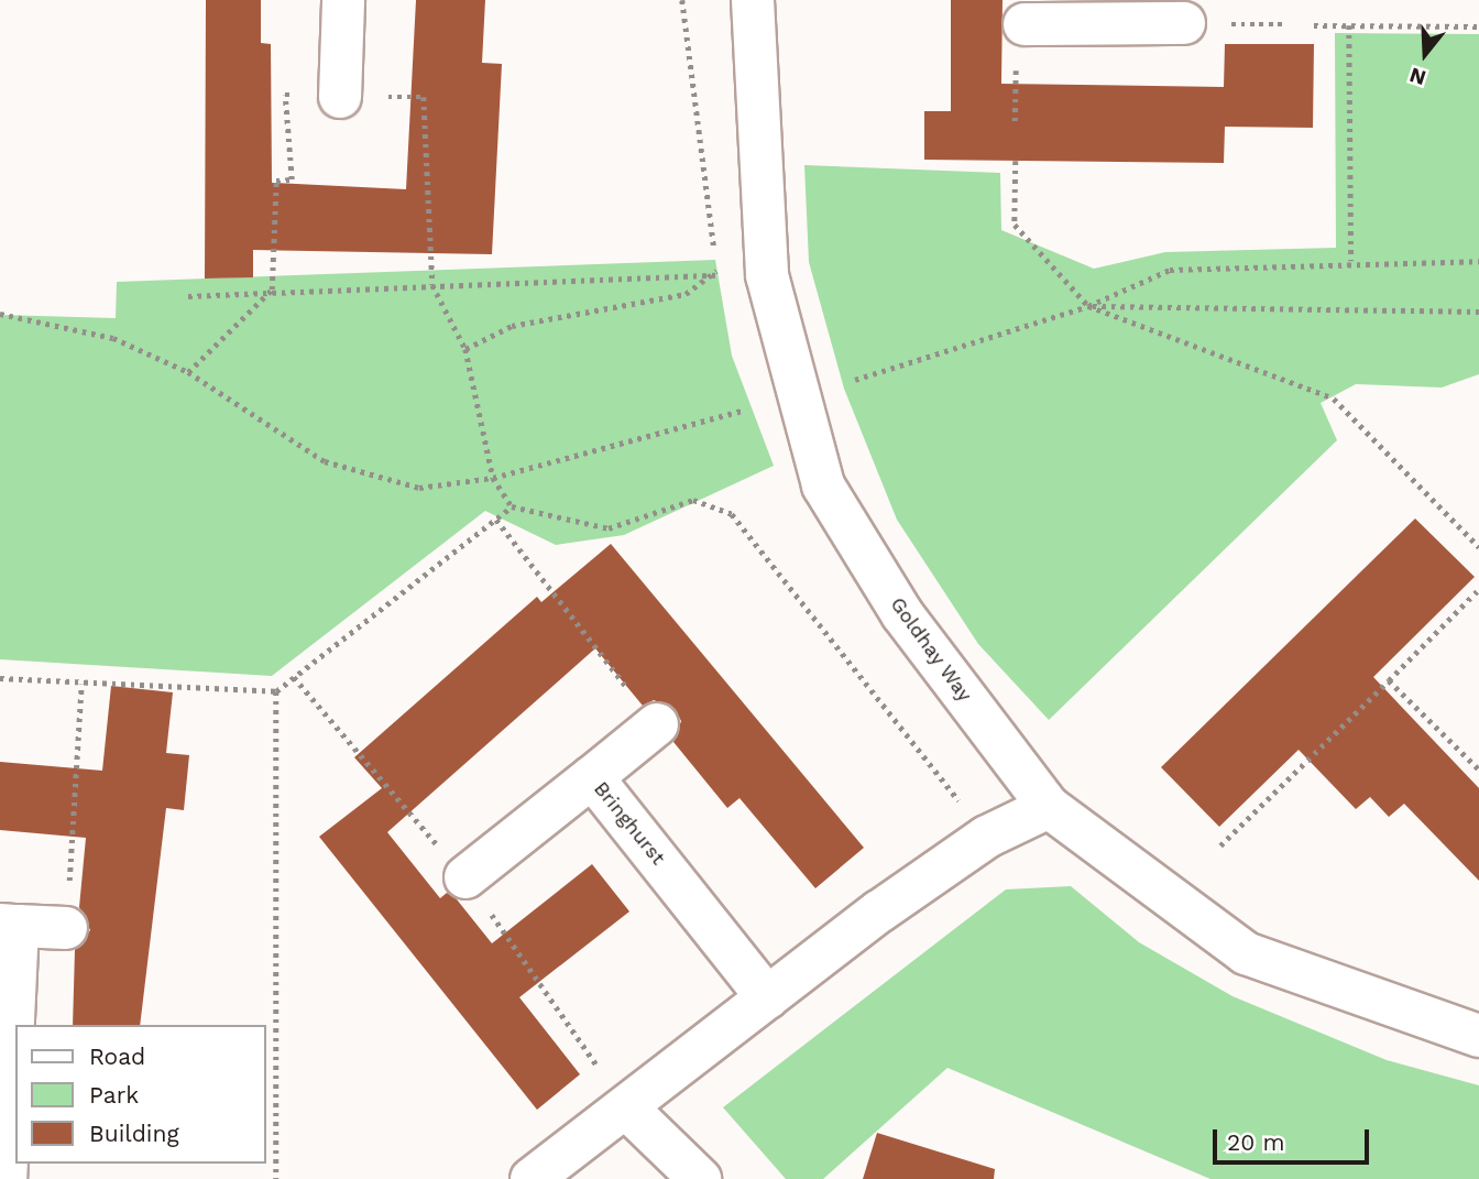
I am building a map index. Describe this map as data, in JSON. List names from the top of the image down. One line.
{"streets":{"street":["Goldhay Way","Bringhurst"]},"legend":["Road","Park","Building"],"scale_bar":"20 m","north":"bottom"}
